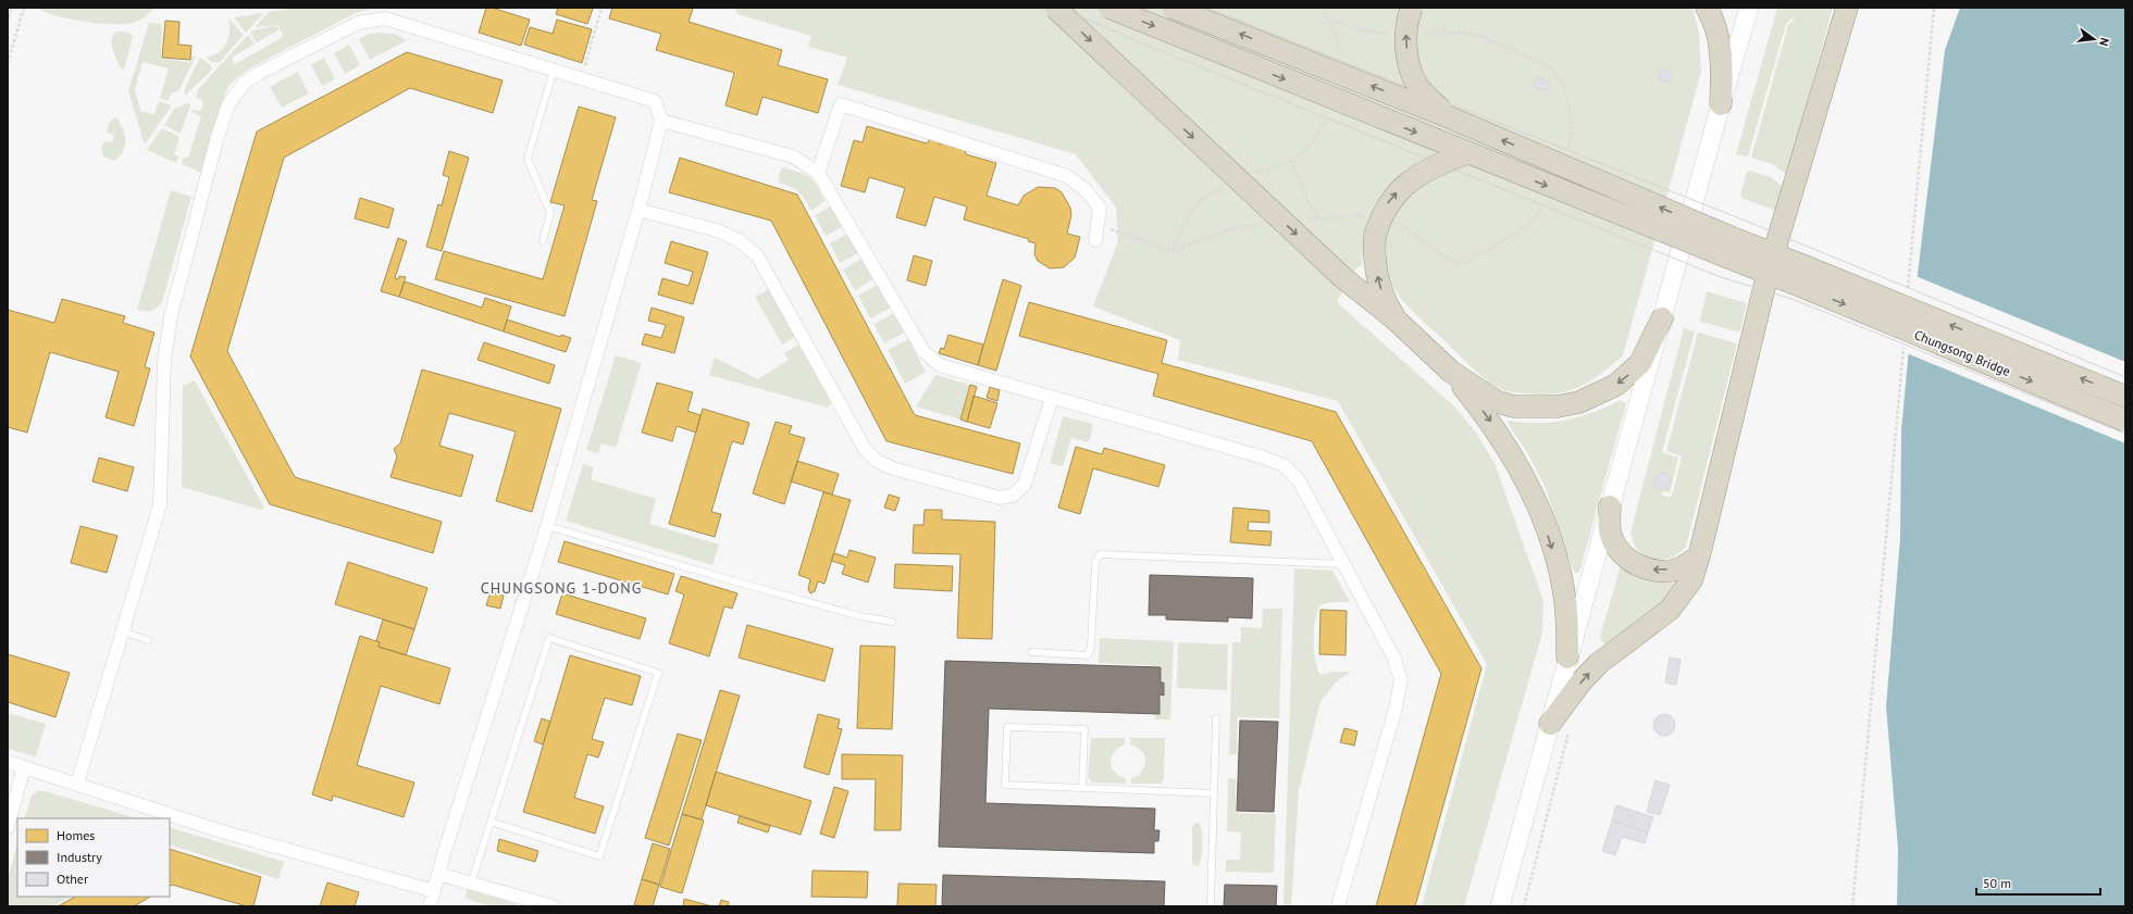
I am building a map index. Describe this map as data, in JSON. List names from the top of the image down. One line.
{"streets":{"highway":["Chungsong Bridge"]},"districts":["CHUNGSONG 1-DONG"],"legend":["Homes","Industry","Other"],"scale_bar":"50 m","north":"right"}
